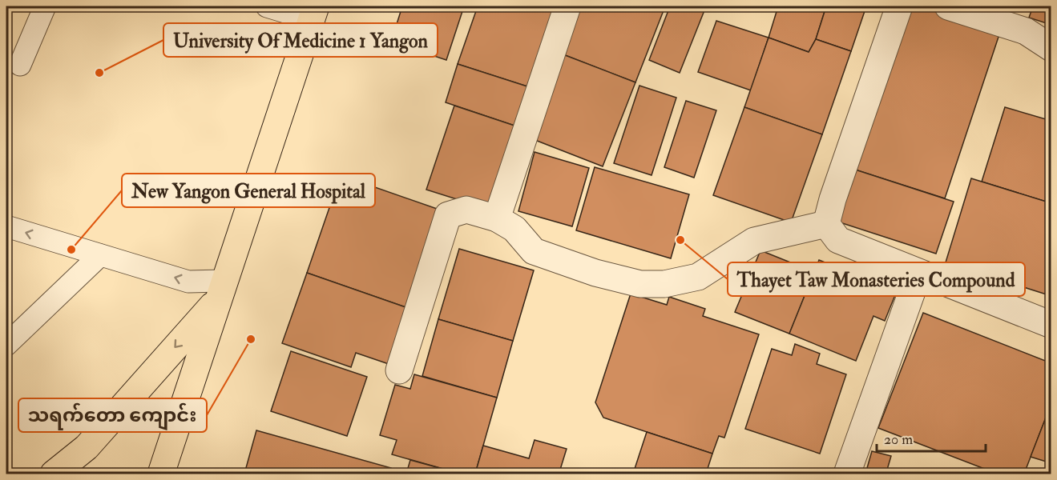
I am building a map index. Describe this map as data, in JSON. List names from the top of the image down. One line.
{"places":["University Of Medicine 1 Yangon","Thayet Taw Monasteries Compound","New Yangon General Hospital","သရက်တော ကျောင်း"],"scale_bar":"20 m"}
